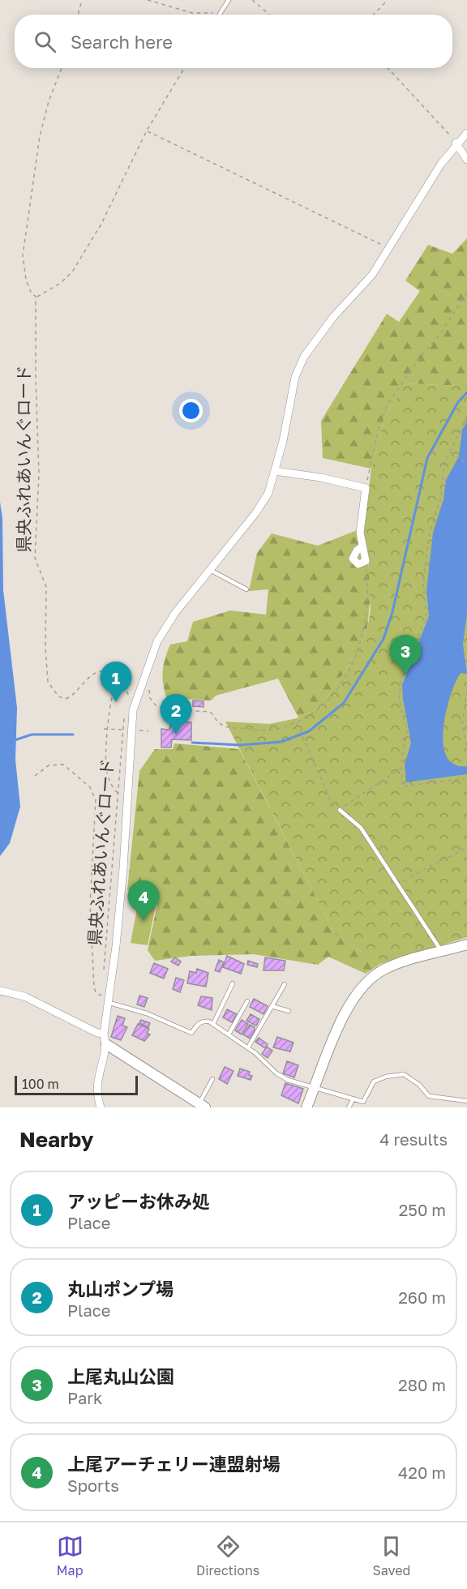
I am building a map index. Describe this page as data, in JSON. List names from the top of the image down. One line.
{"streets":{"path":["県央ふれあいんぐロード"]},"scale_bar":"100 m","page":{"search":"Search here","pins":["3","1","2","4"],"scale":"100 m","heading":["Nearby","4 results"],"list":[{"mark":"1","name":"アッピーお休み処","note":"Place","value":"250 m"},{"mark":"2","name":"丸山ポンプ場","note":"Place","value":"260 m"},{"mark":"3","name":"上尾丸山公園","note":"Park","value":"280 m"},{"mark":"4","name":"上尾アーチェリー連盟射場","note":"Sports","value":"420 m"}],"nav":["Map","Directions","Saved"]}}
